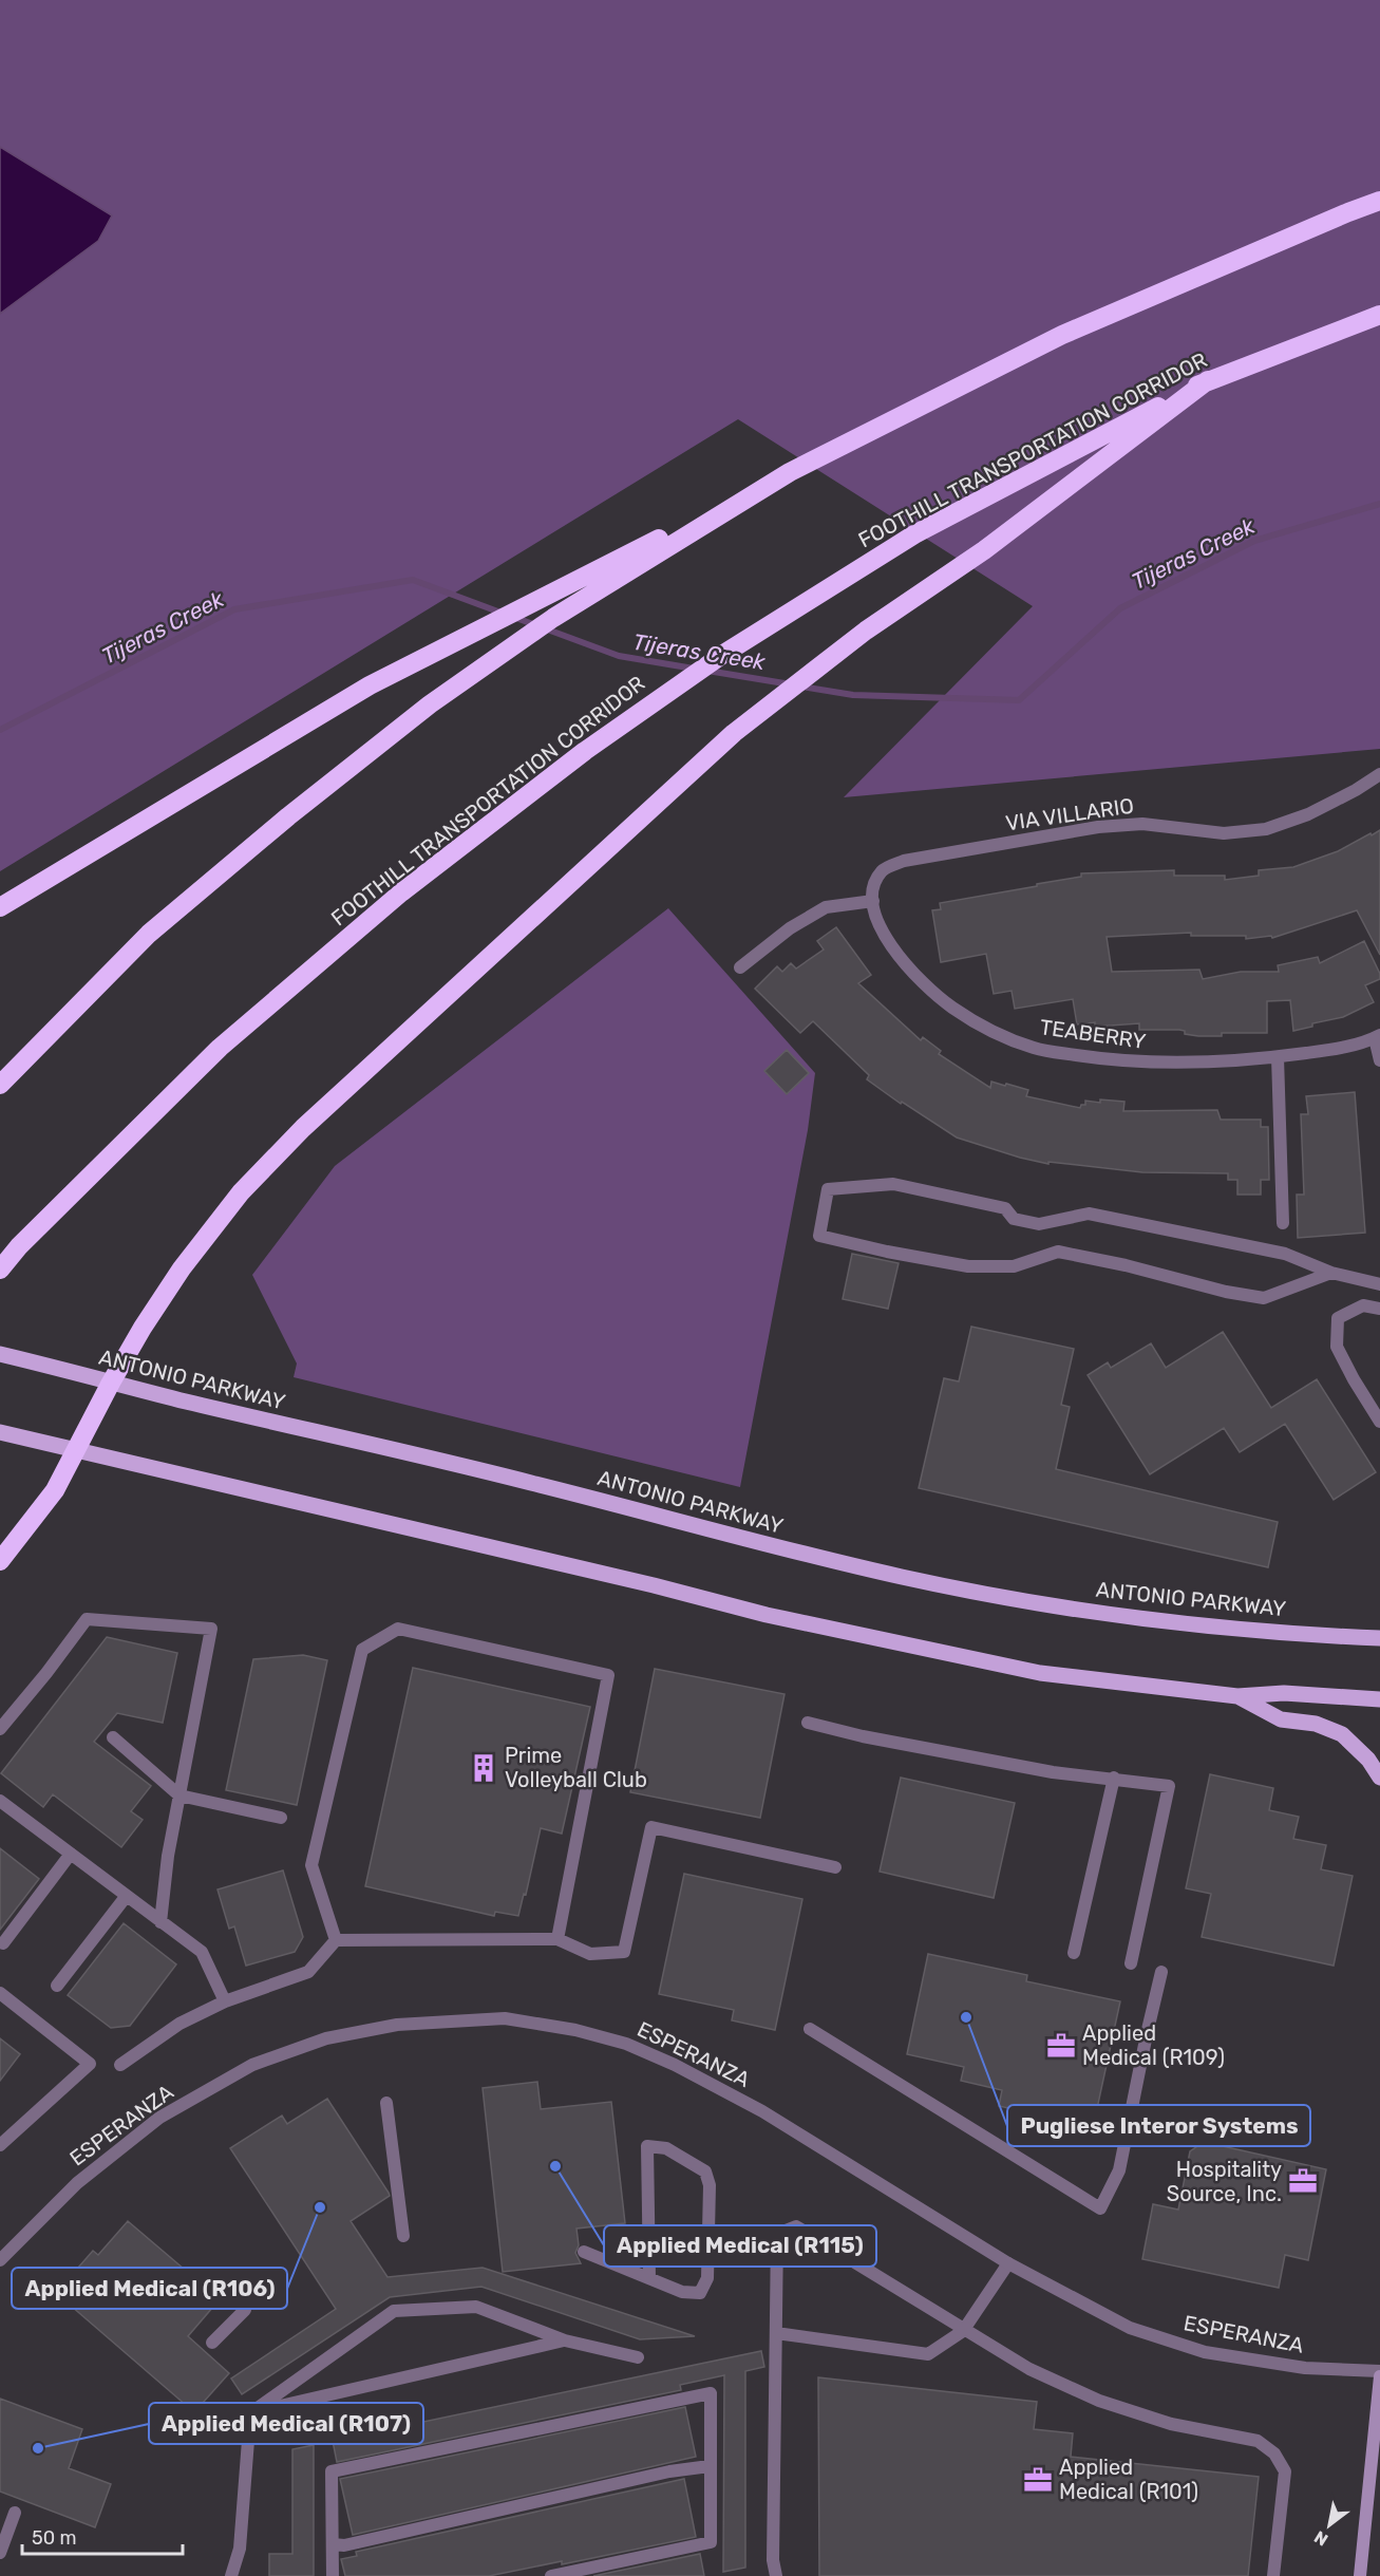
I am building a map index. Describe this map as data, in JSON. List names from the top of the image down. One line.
{"streets":{"highway":["FOOTHILL TRANSPORTATION CORRIDOR"],"main road":["ANTONIO PARKWAY"],"street":["VIA VILLARIO","TEABERRY","ESPERANZA"]},"crossings":[["VIA VILLARIO","TEABERRY"]],"water":["Tijeras Creek"],"places":{"building":["Prime Volleyball Club"],"other":["Pugliese Interor Systems","Applied Medical (R115)","Applied Medical (R106)","Applied Medical (R107)"],"office":["Applied Medical (R109)","Hospitality Source, Inc.","Applied Medical (R101)"]},"scale_bar":"50 m","north":"bottom left"}
